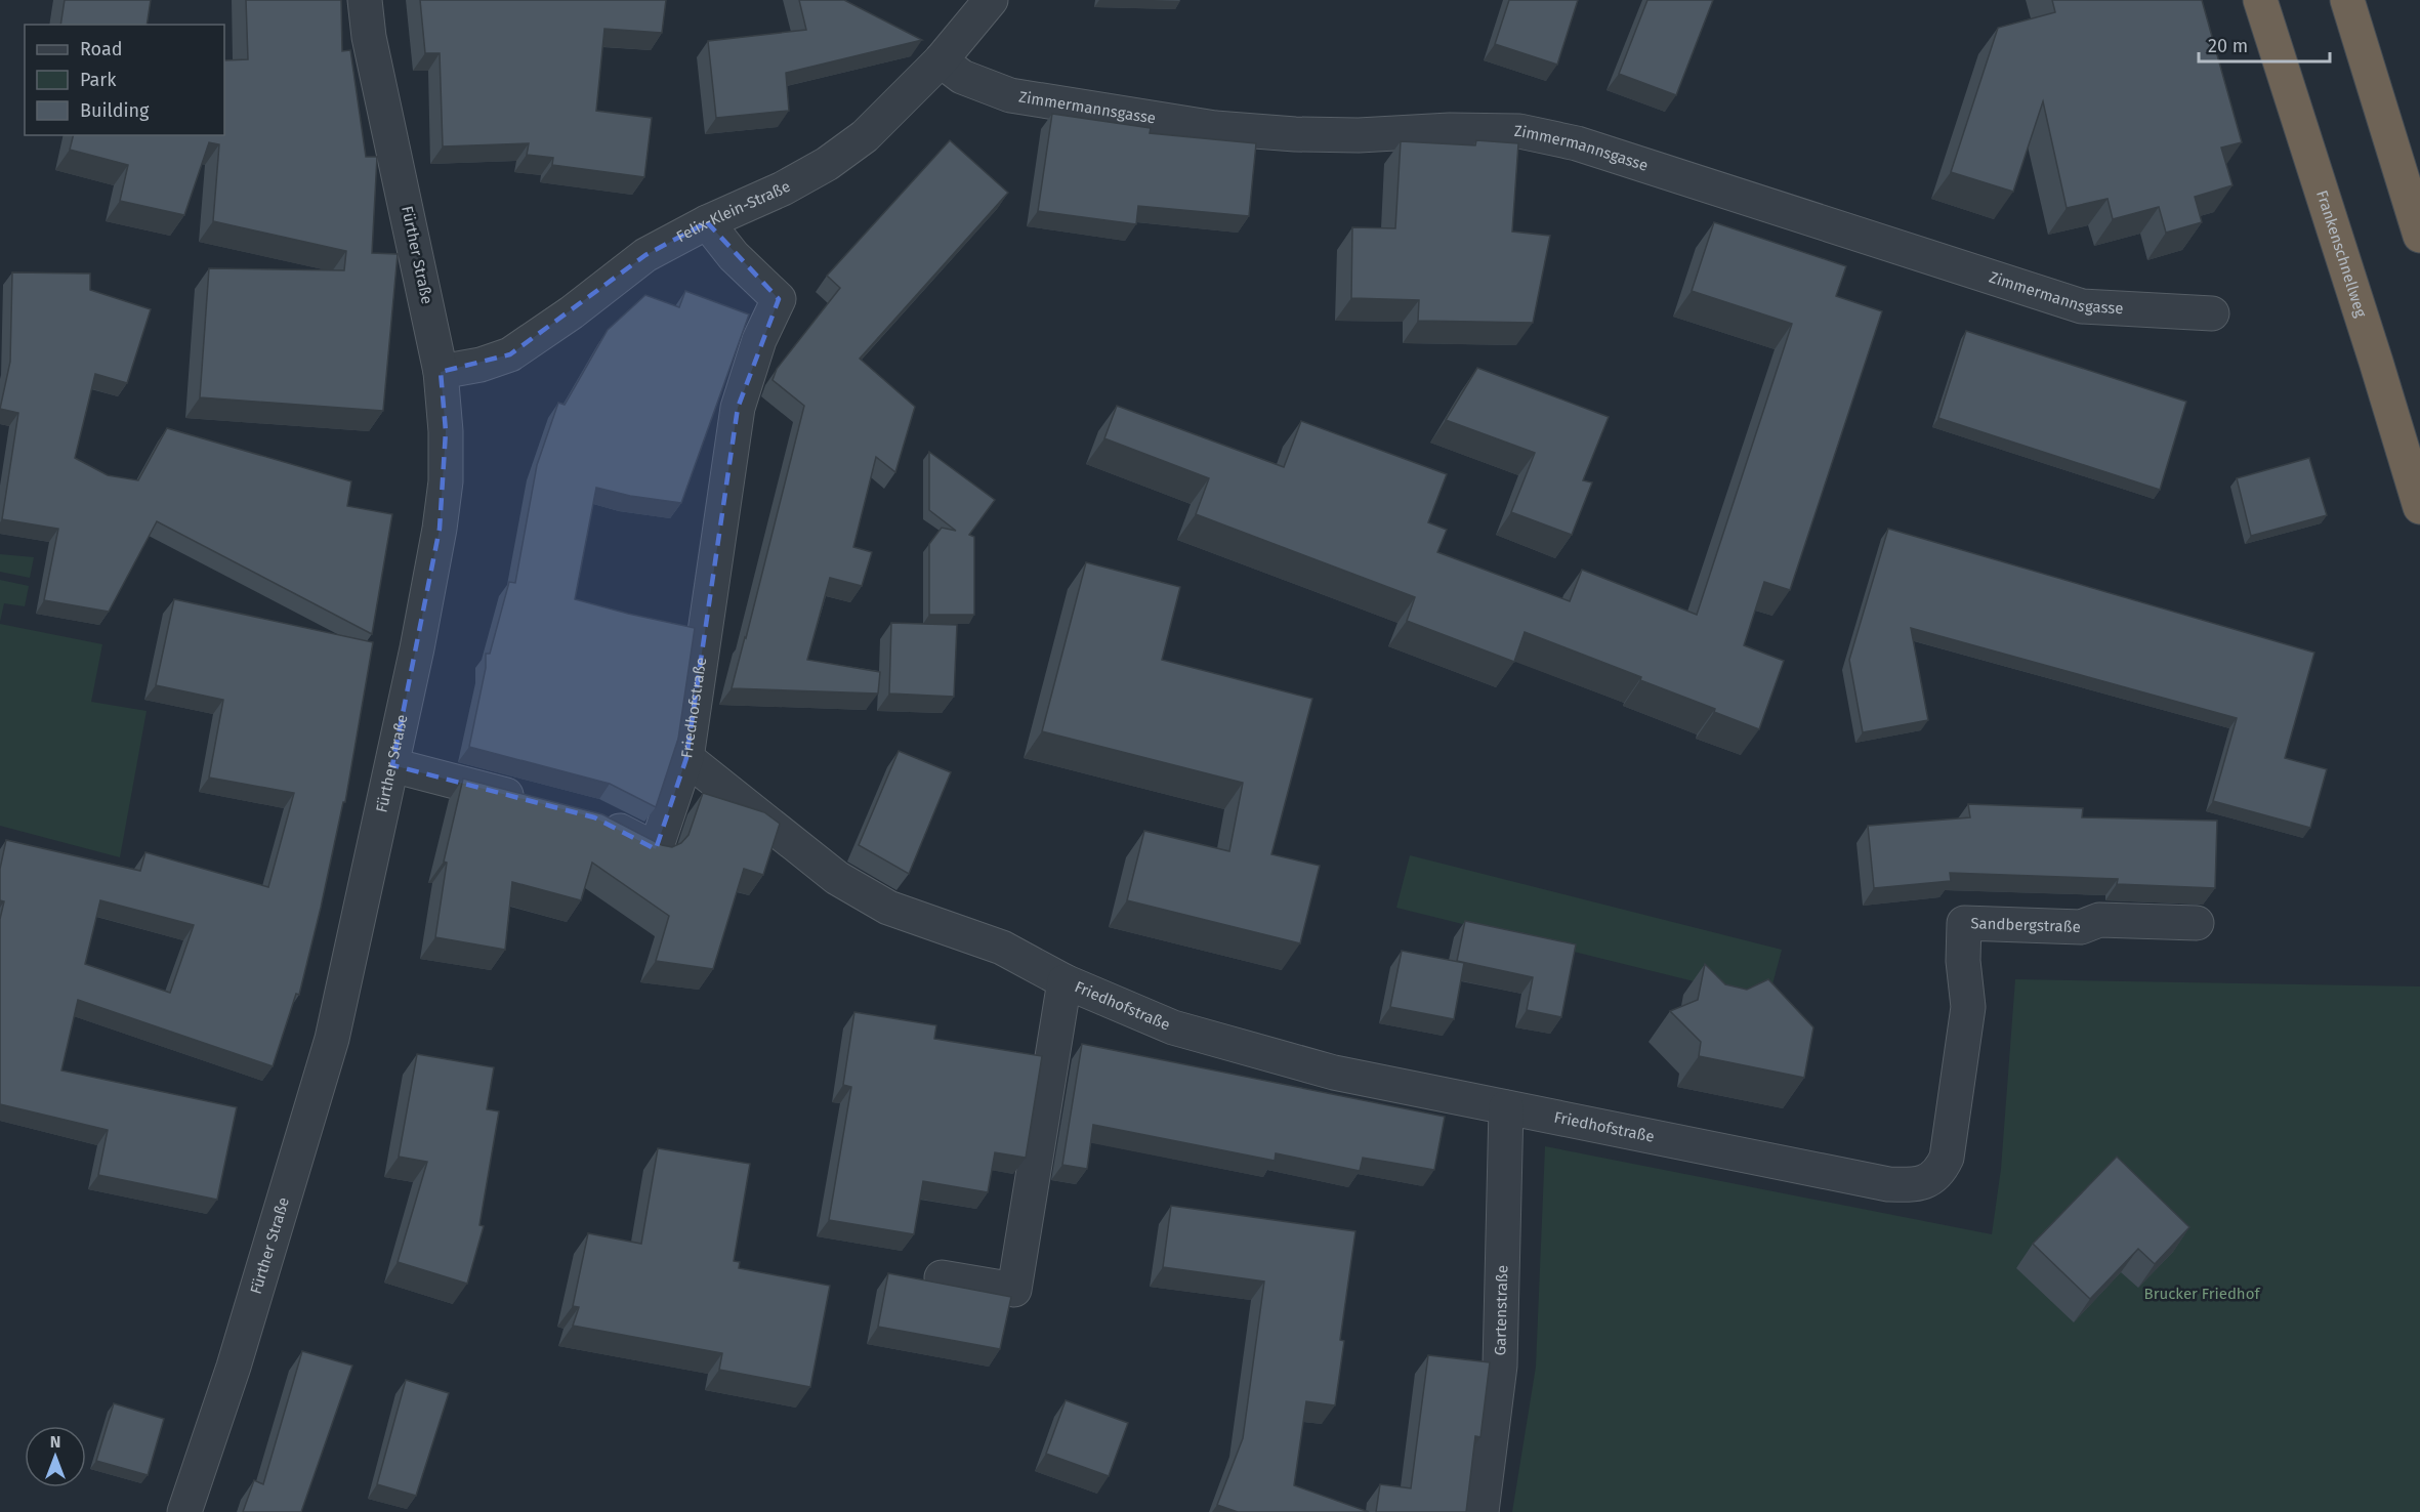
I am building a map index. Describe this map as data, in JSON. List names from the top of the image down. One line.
{"streets":{"highway":["Frankenschnellweg"],"street":["Zimmermannsgasse","Felix-Klein-Straße","Fürther Straße","Friedhofstraße","Sandbergstraße","Gartenstraße"]},"crossings":[["Zimmermannsgasse","Felix-Klein-Straße"],["Felix-Klein-Straße","Fürther Straße"],["Felix-Klein-Straße","Friedhofstraße"],["Friedhofstraße","Sandbergstraße"],["Friedhofstraße","Gartenstraße"]],"parks":["Brucker Friedhof"],"legend":["Road","Park","Building"],"scale_bar":"20 m","north":"top"}
